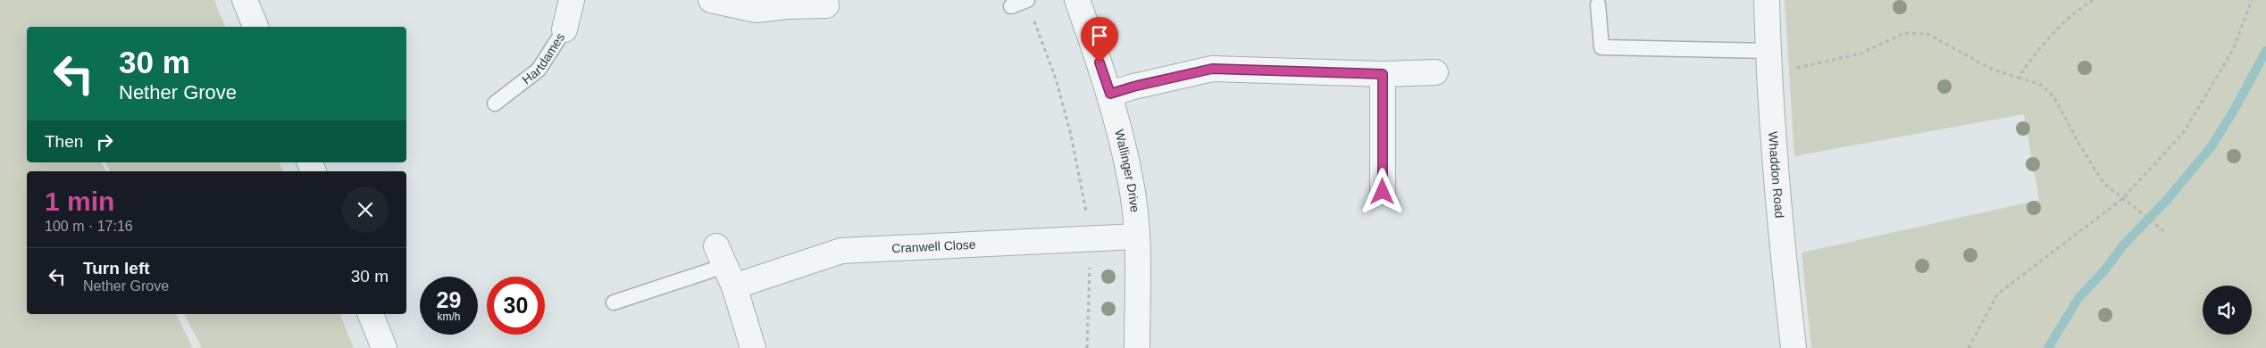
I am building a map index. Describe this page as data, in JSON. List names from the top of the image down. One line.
{"streets":{"street":["Hartdames","Wallinger Drive","Whaddon Road","Cranwell Close"]},"crossings":[["Wallinger Drive","Cranwell Close"]],"page":{"turn":["30 m","Nether Grove"],"then":"Then","heading":["1 min","100 m · 17:16"],"list":[{"name":"Turn left","note":"Nether Grove","value":"30 m"}],"speed":"29 km/h","limit":"30"}}
